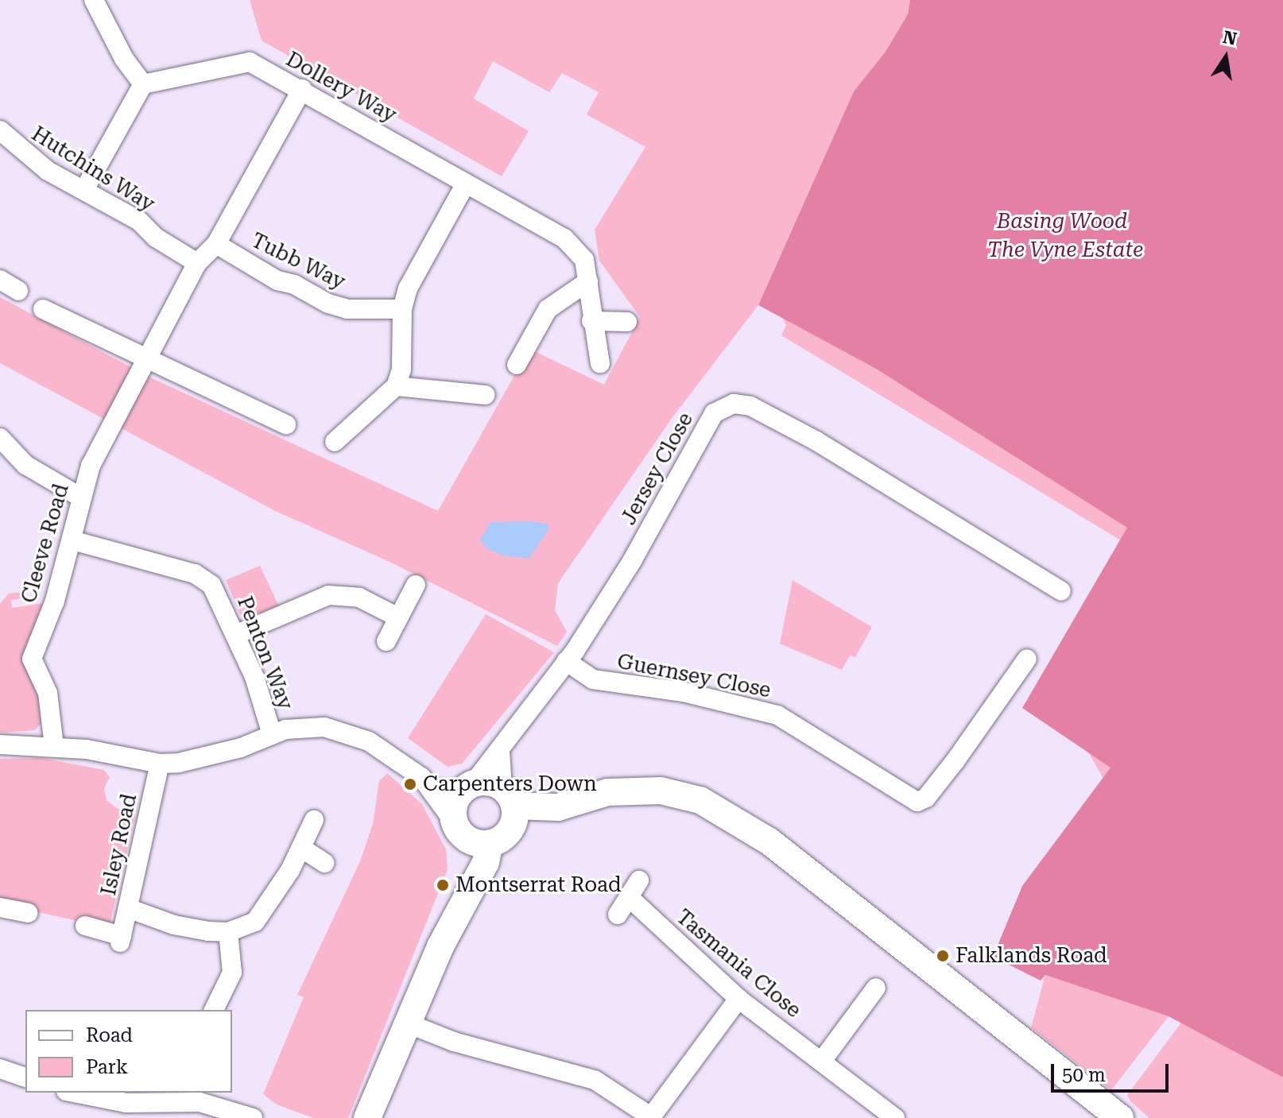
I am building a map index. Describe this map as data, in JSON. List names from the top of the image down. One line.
{"streets":{"street":["Dollery Way","Hutchins Way","Tubb Way","Jersey Close","Cleeve Road","Penton Way","Guernsey Close","Isley Road","Tasmania Close"]},"crossings":[["Dollery Way","Cleeve Road"],["Hutchins Way","Cleeve Road"],["Tubb Way","Cleeve Road"],["Jersey Close","Guernsey Close"],["Cleeve Road","Penton Way"]],"parks":["Basing Wood","The Vyne Estate"],"places":["Carpenters Down","Montserrat Road","Falklands Road"],"legend":["Road","Park"],"scale_bar":"50 m","north":"top"}
